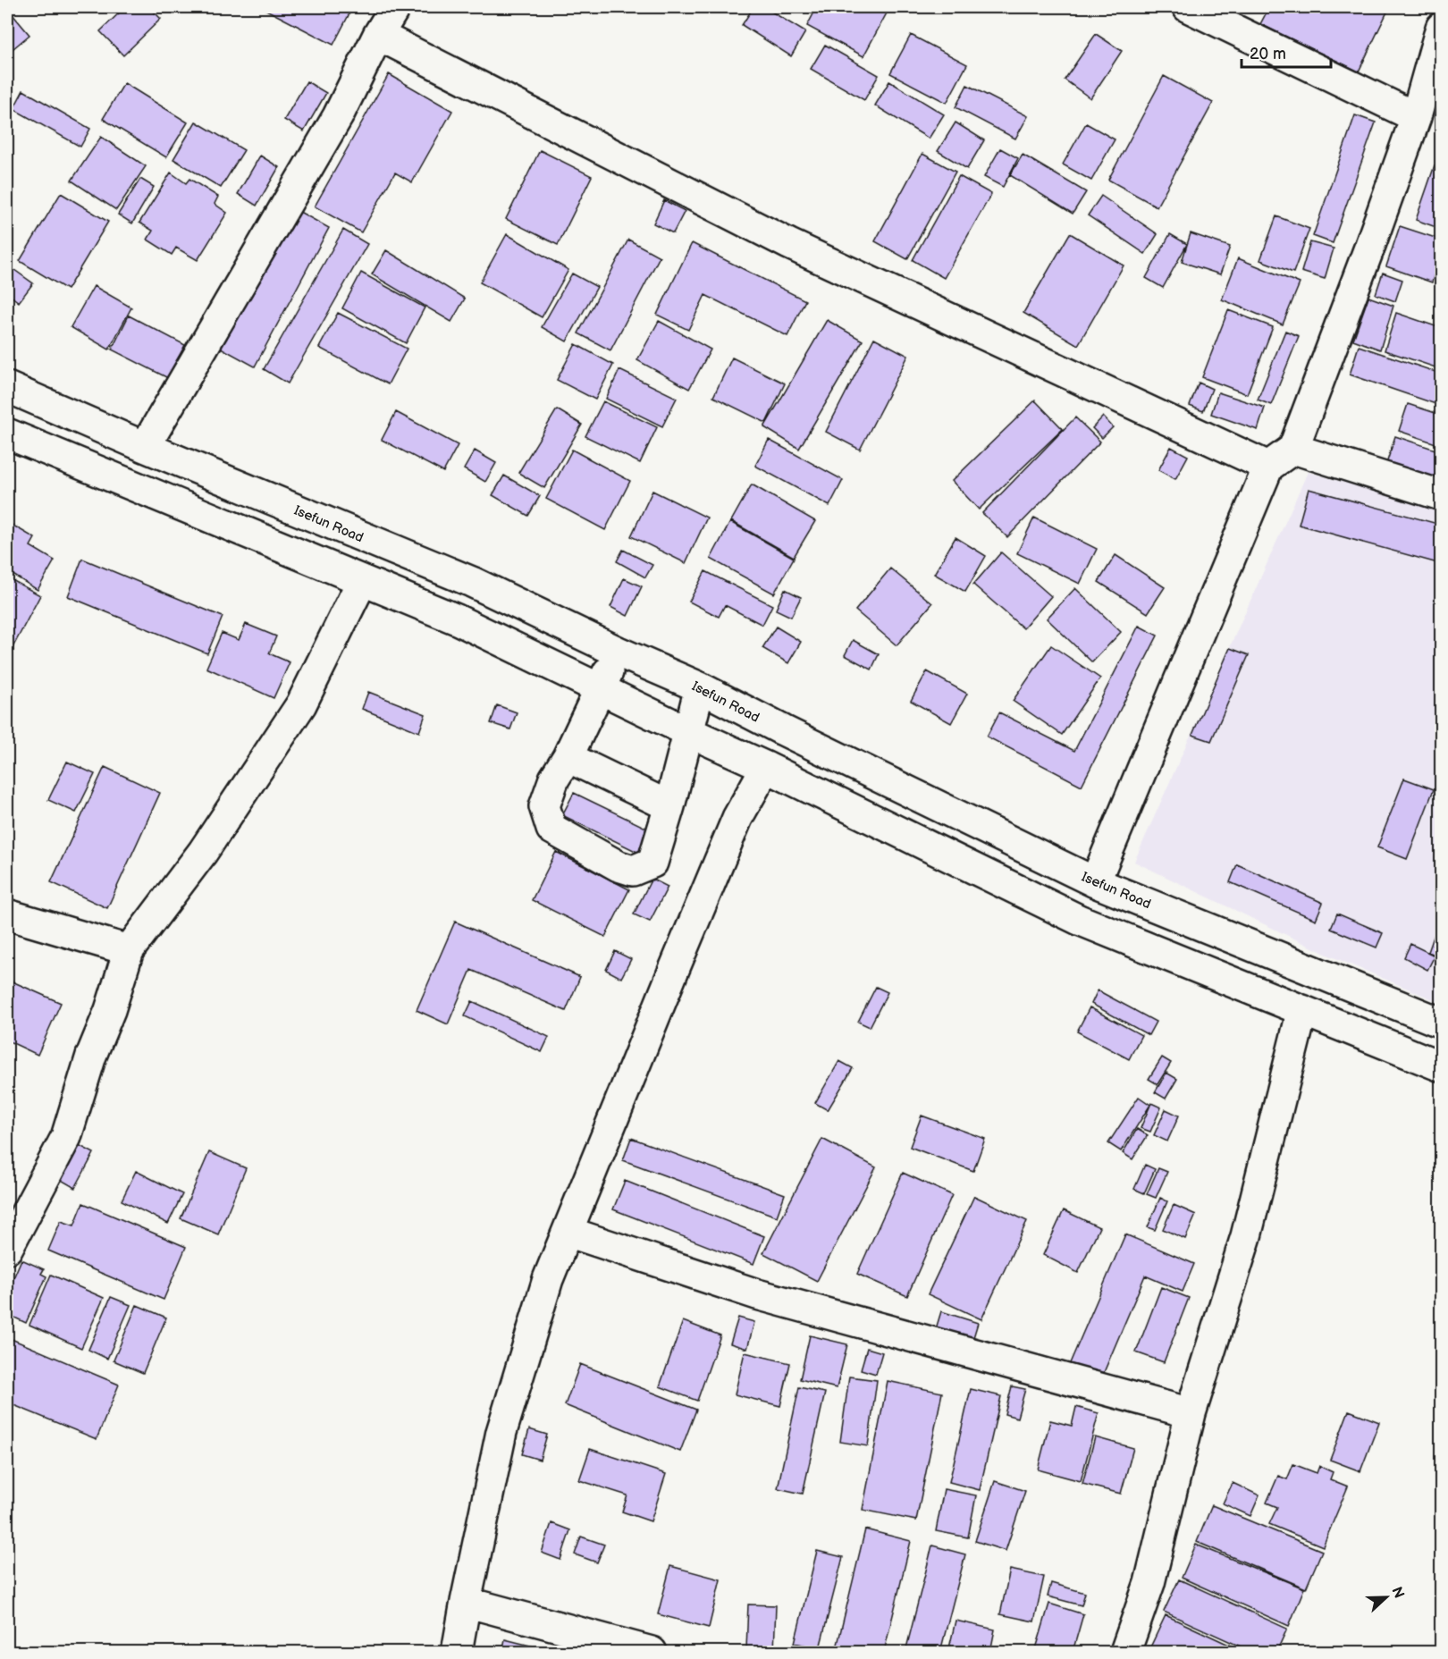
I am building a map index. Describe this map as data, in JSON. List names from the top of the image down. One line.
{"streets":{"street":["Isefun Road"]},"scale_bar":"20 m","north":"right"}
